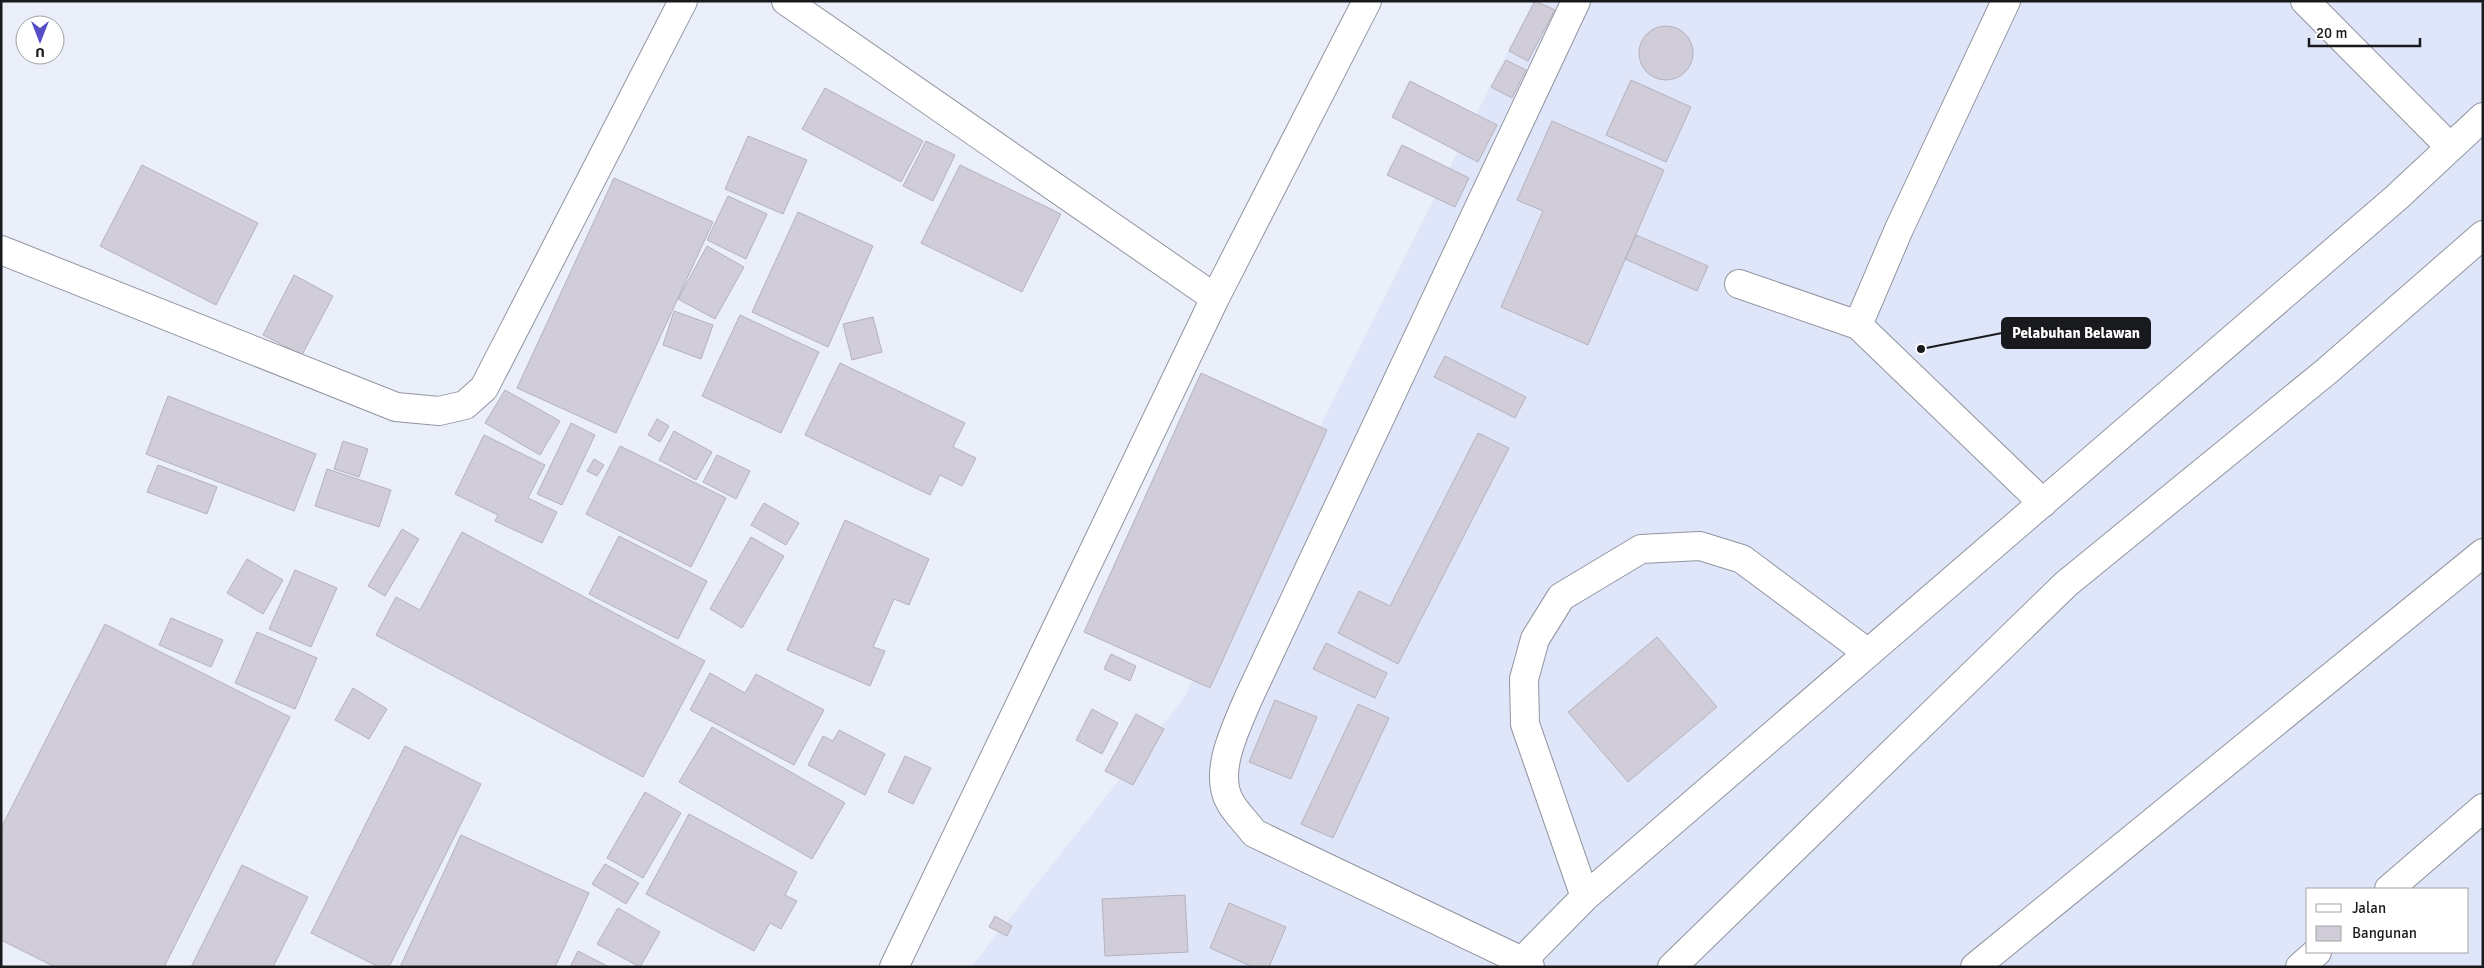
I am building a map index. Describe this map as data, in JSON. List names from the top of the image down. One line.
{"places":["Pelabuhan Belawan"],"legend":["Jalan","Bangunan"],"scale_bar":"20 m","north":"bottom"}
